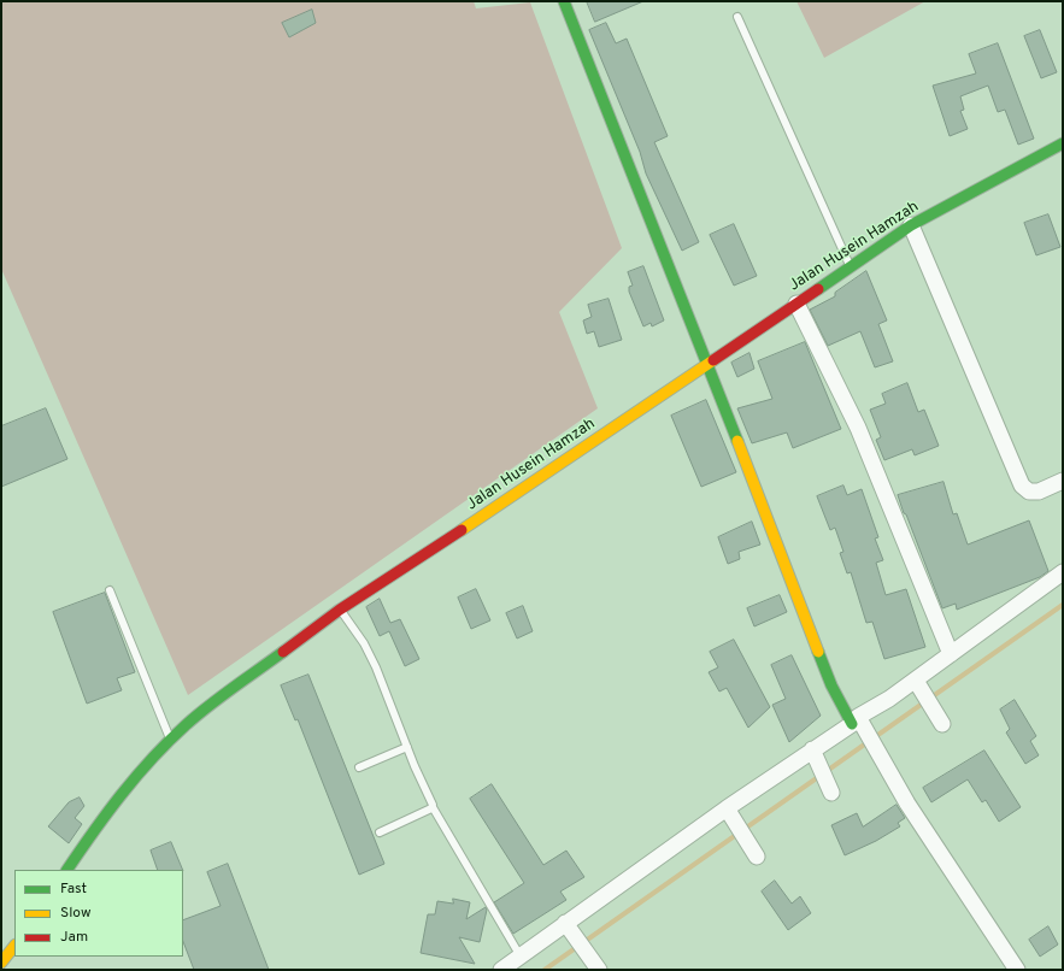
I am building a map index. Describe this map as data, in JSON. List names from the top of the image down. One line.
{"streets":{"street":["Jalan Husein Hamzah"]},"legend":["Fast","Slow","Jam"]}
